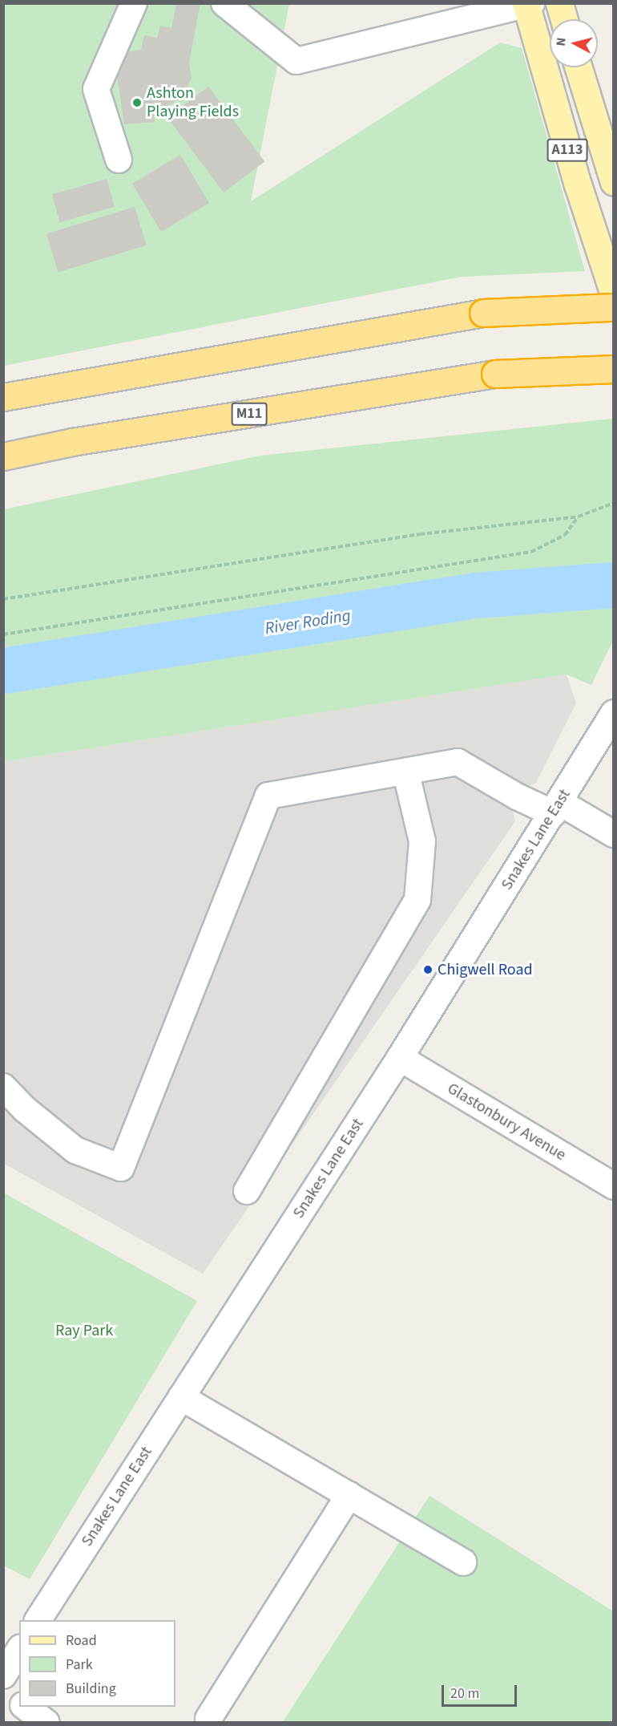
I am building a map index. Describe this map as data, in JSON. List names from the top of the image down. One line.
{"streets":{"highway":["M11"],"main road":["A113"],"street":["Snakes Lane East","Glastonbury Avenue"]},"crossings":[["Snakes Lane East","Glastonbury Avenue"]],"water":["River Roding"],"parks":["Ray Park"],"places":["Ashton Playing Fields","Chigwell Road"],"legend":["Road","Park","Building"],"scale_bar":"20 m","north":"left"}
